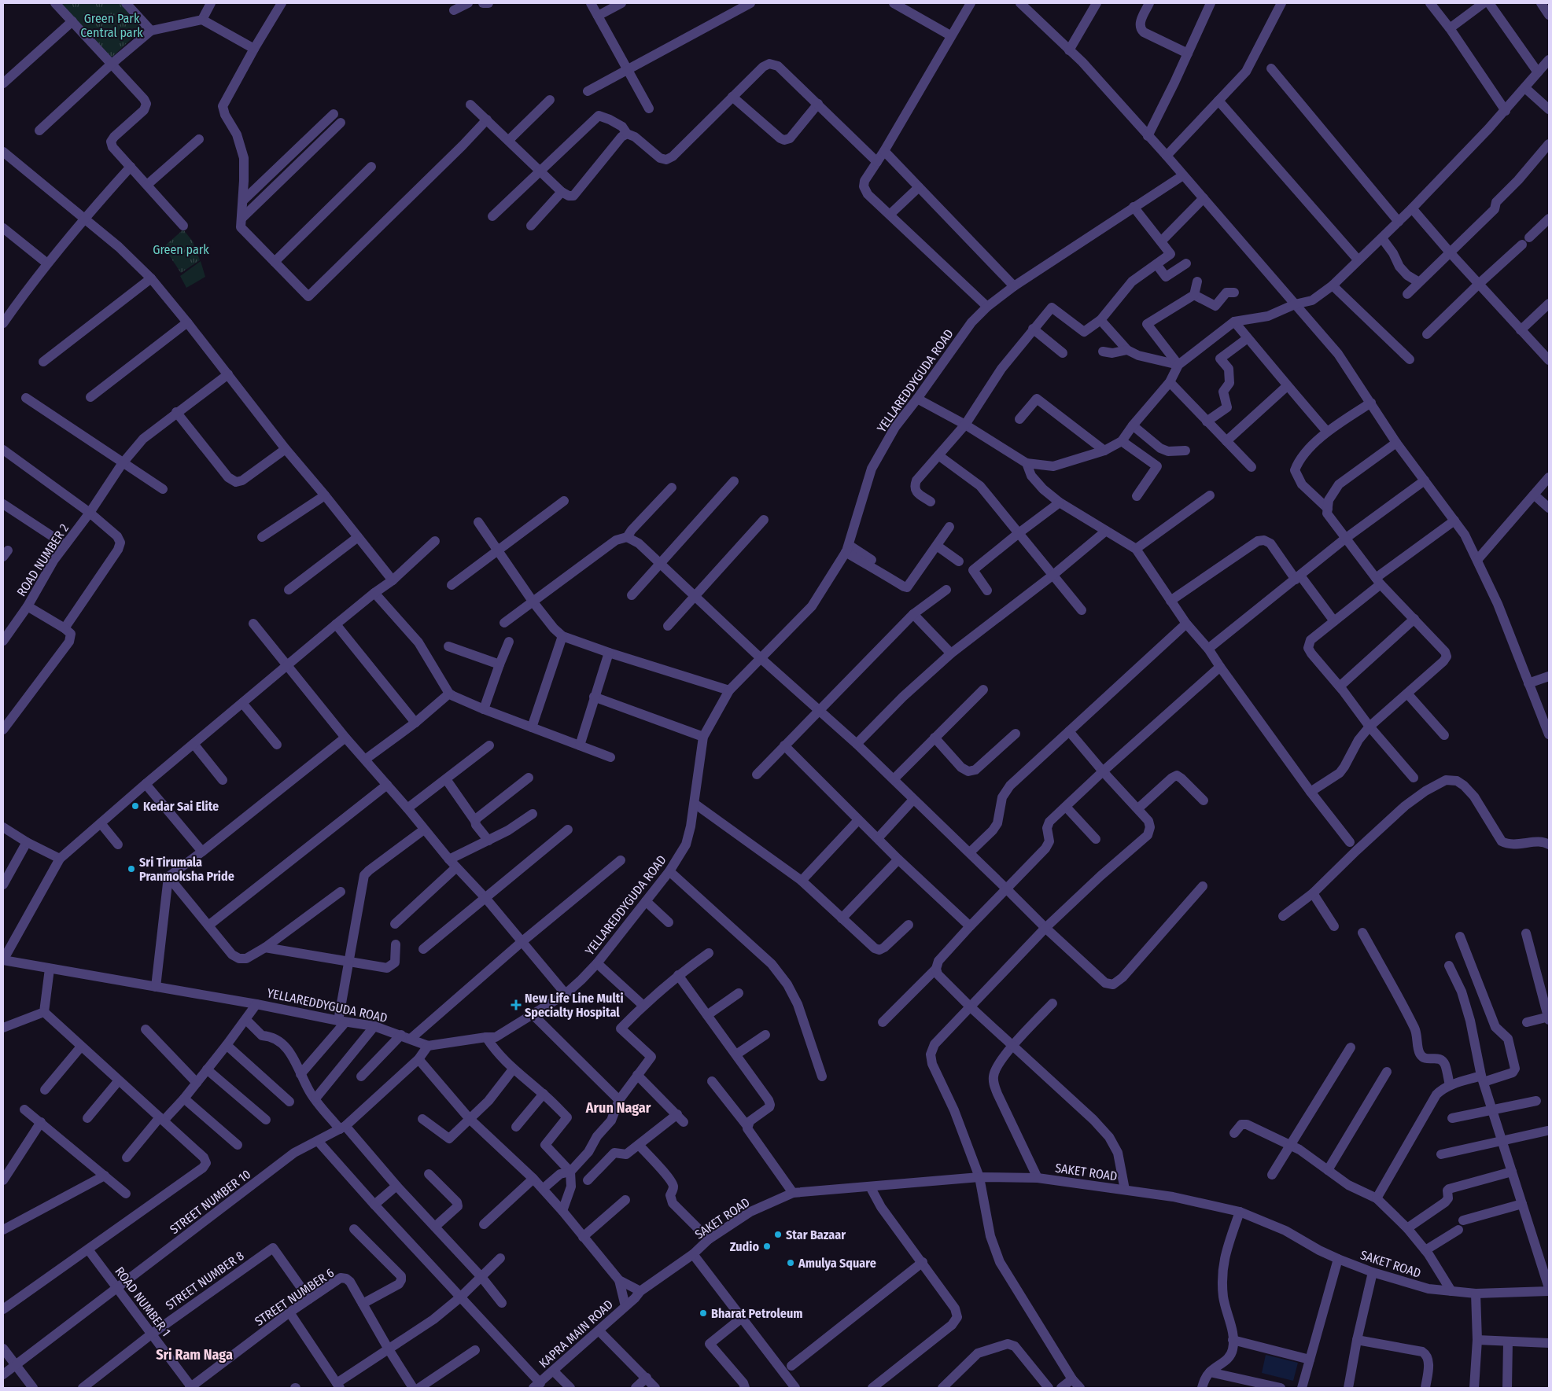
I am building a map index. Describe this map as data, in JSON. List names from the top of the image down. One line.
{"streets":{"street":["YELLAREDDYGUDA ROAD","ROAD NUMBER 2","SAKET ROAD","STREET NUMBER 10","STREET NUMBER 8","STREET NUMBER 6","ROAD NUMBER 1","KAPRA MAIN ROAD"]},"crossings":[["YELLAREDDYGUDA ROAD","STREET NUMBER 10"],["SAKET ROAD","KAPRA MAIN ROAD"],["STREET NUMBER 10","ROAD NUMBER 1"],["STREET NUMBER 8","STREET NUMBER 6"],["STREET NUMBER 8","ROAD NUMBER 1"],["STREET NUMBER 6","ROAD NUMBER 1"]],"districts":["Arun Nagar","Sri Ram Naga"],"parks":["Green Park Central park","Green park"],"places":{"other":["Kedar Sai Elite","Sri Tirumala Pranmoksha Pride","Star Bazaar","Zudio","Amulya Square","Bharat Petroleum"],"health":["New Life Line Multi Specialty Hospital"]}}
